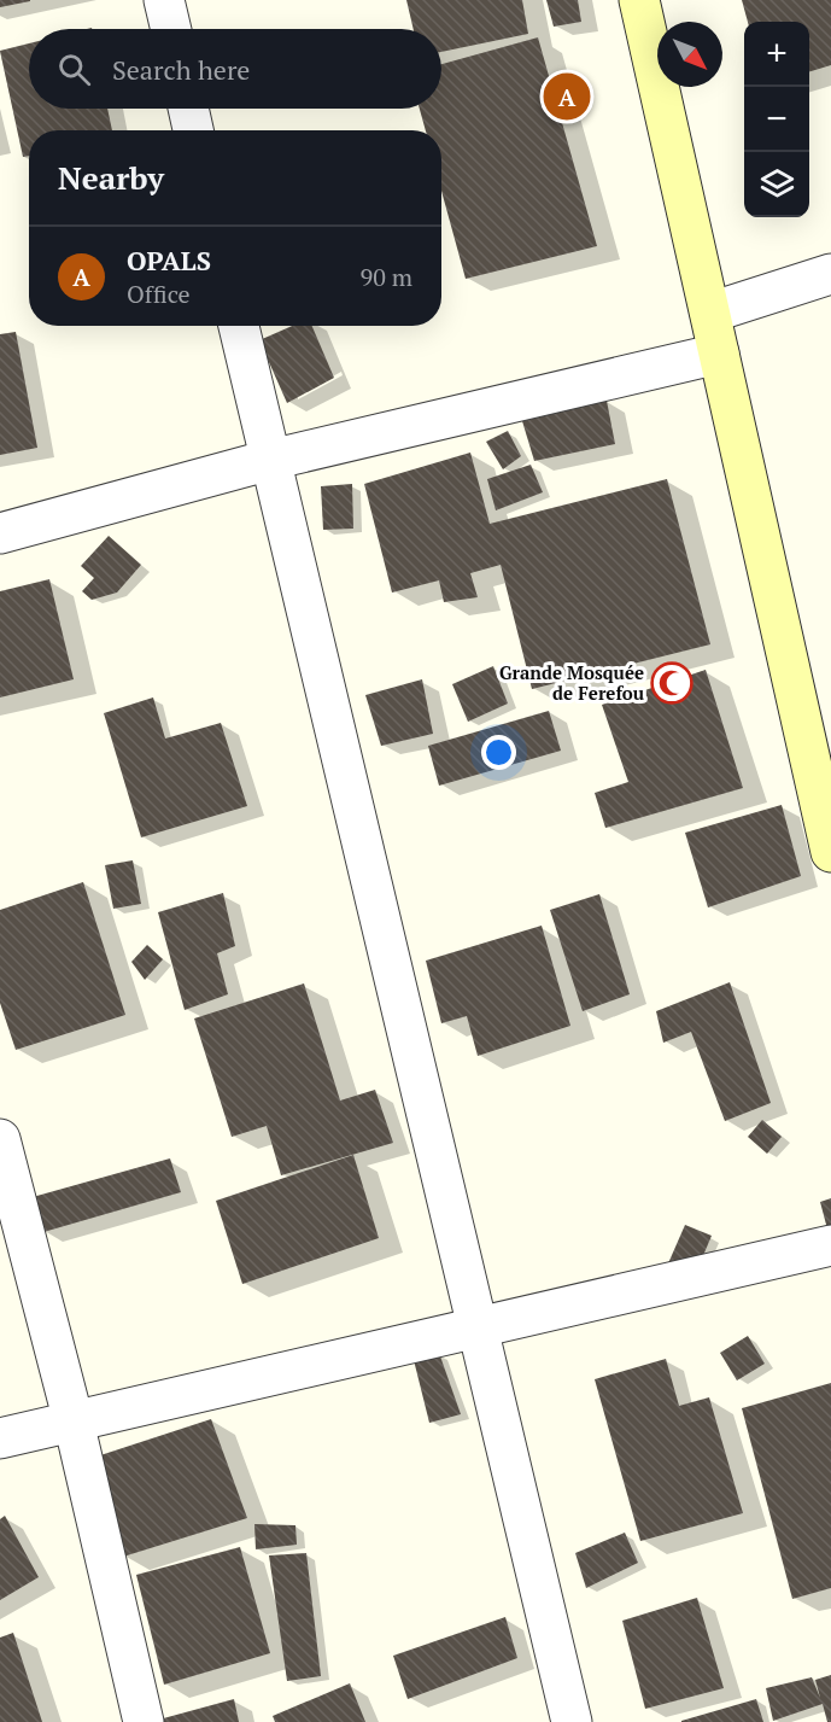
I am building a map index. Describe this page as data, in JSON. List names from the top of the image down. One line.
{"places":{"mosque":["Grande Mosquée de Ferefou"]},"north":"bottom right","page":{"map_buttons":["+","−"],"search":"Search here","pins":"A","heading":"Nearby","list":[{"mark":"A","name":"OPALS","note":"Office","value":"90 m"}]}}
